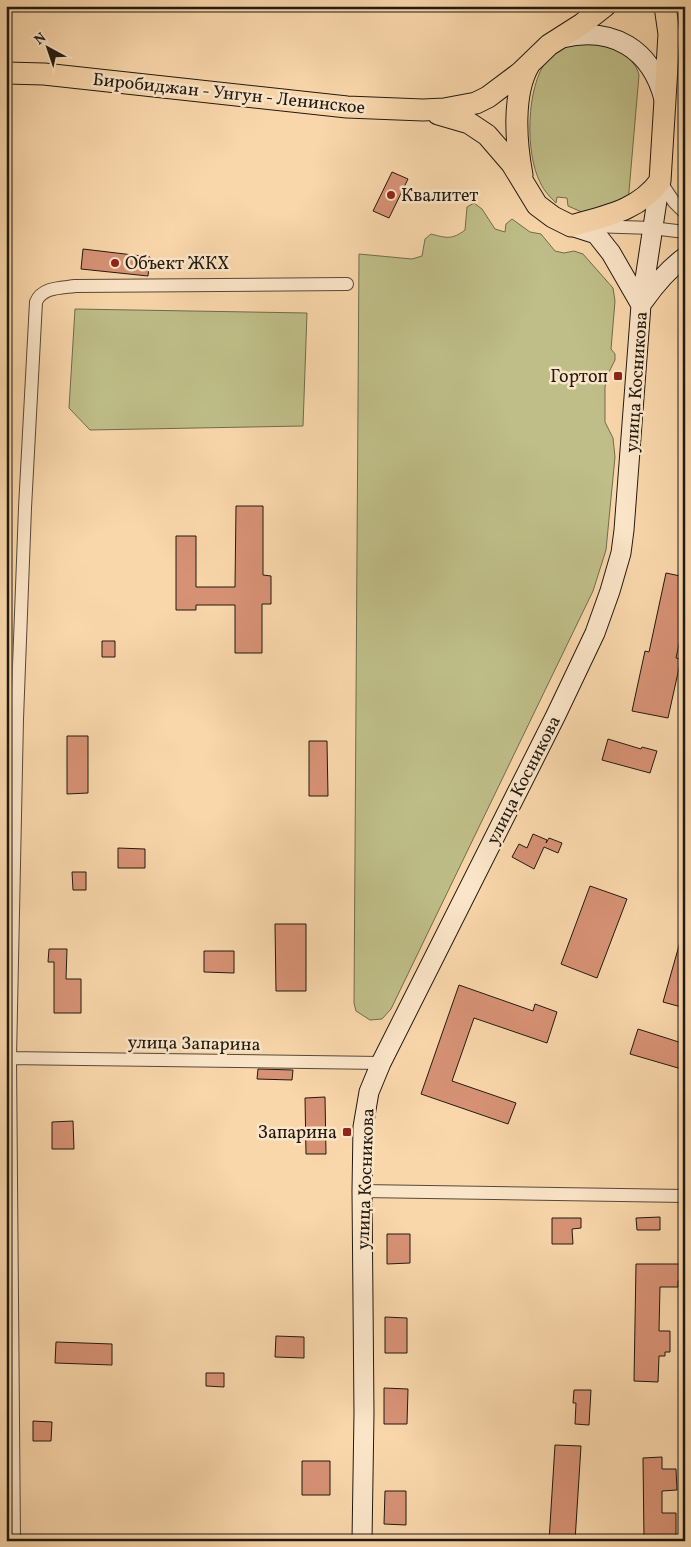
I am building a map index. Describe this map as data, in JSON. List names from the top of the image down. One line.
{"streets":{"main road":["Биробиджан - Унгун - Ленинское","улица Косникова"],"street":["улица Запарина"]},"crossings":[["улица Косникова","улица Запарина"]],"places":{"other":["Квалитет","Объект ЖКХ"],"transit":["Гортоп","Запарина"]},"north":"top left"}
